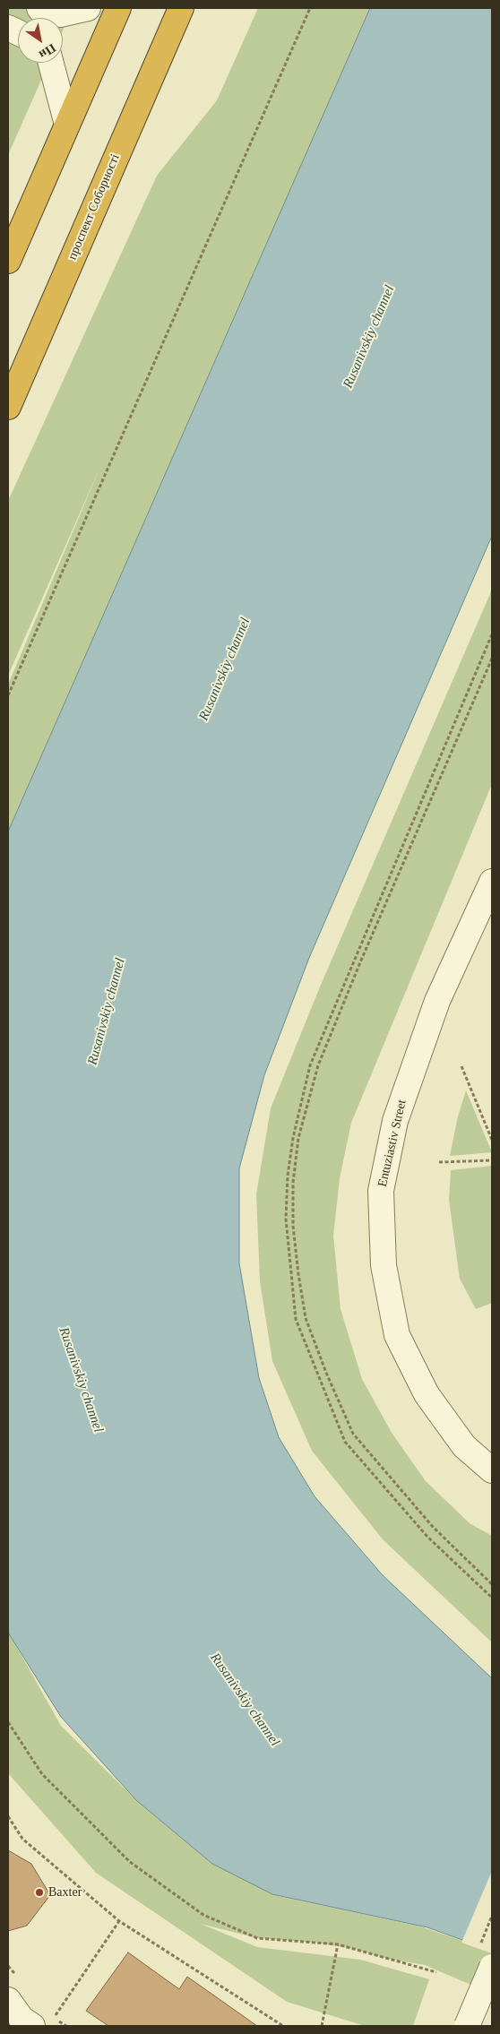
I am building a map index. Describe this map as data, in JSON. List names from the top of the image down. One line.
{"streets":{"highway":["проспект Соборності"],"street":["Entuziastiv Street"]},"water":["Rusanivskiy channel"],"places":["Baxter"],"north":"bottom right"}
